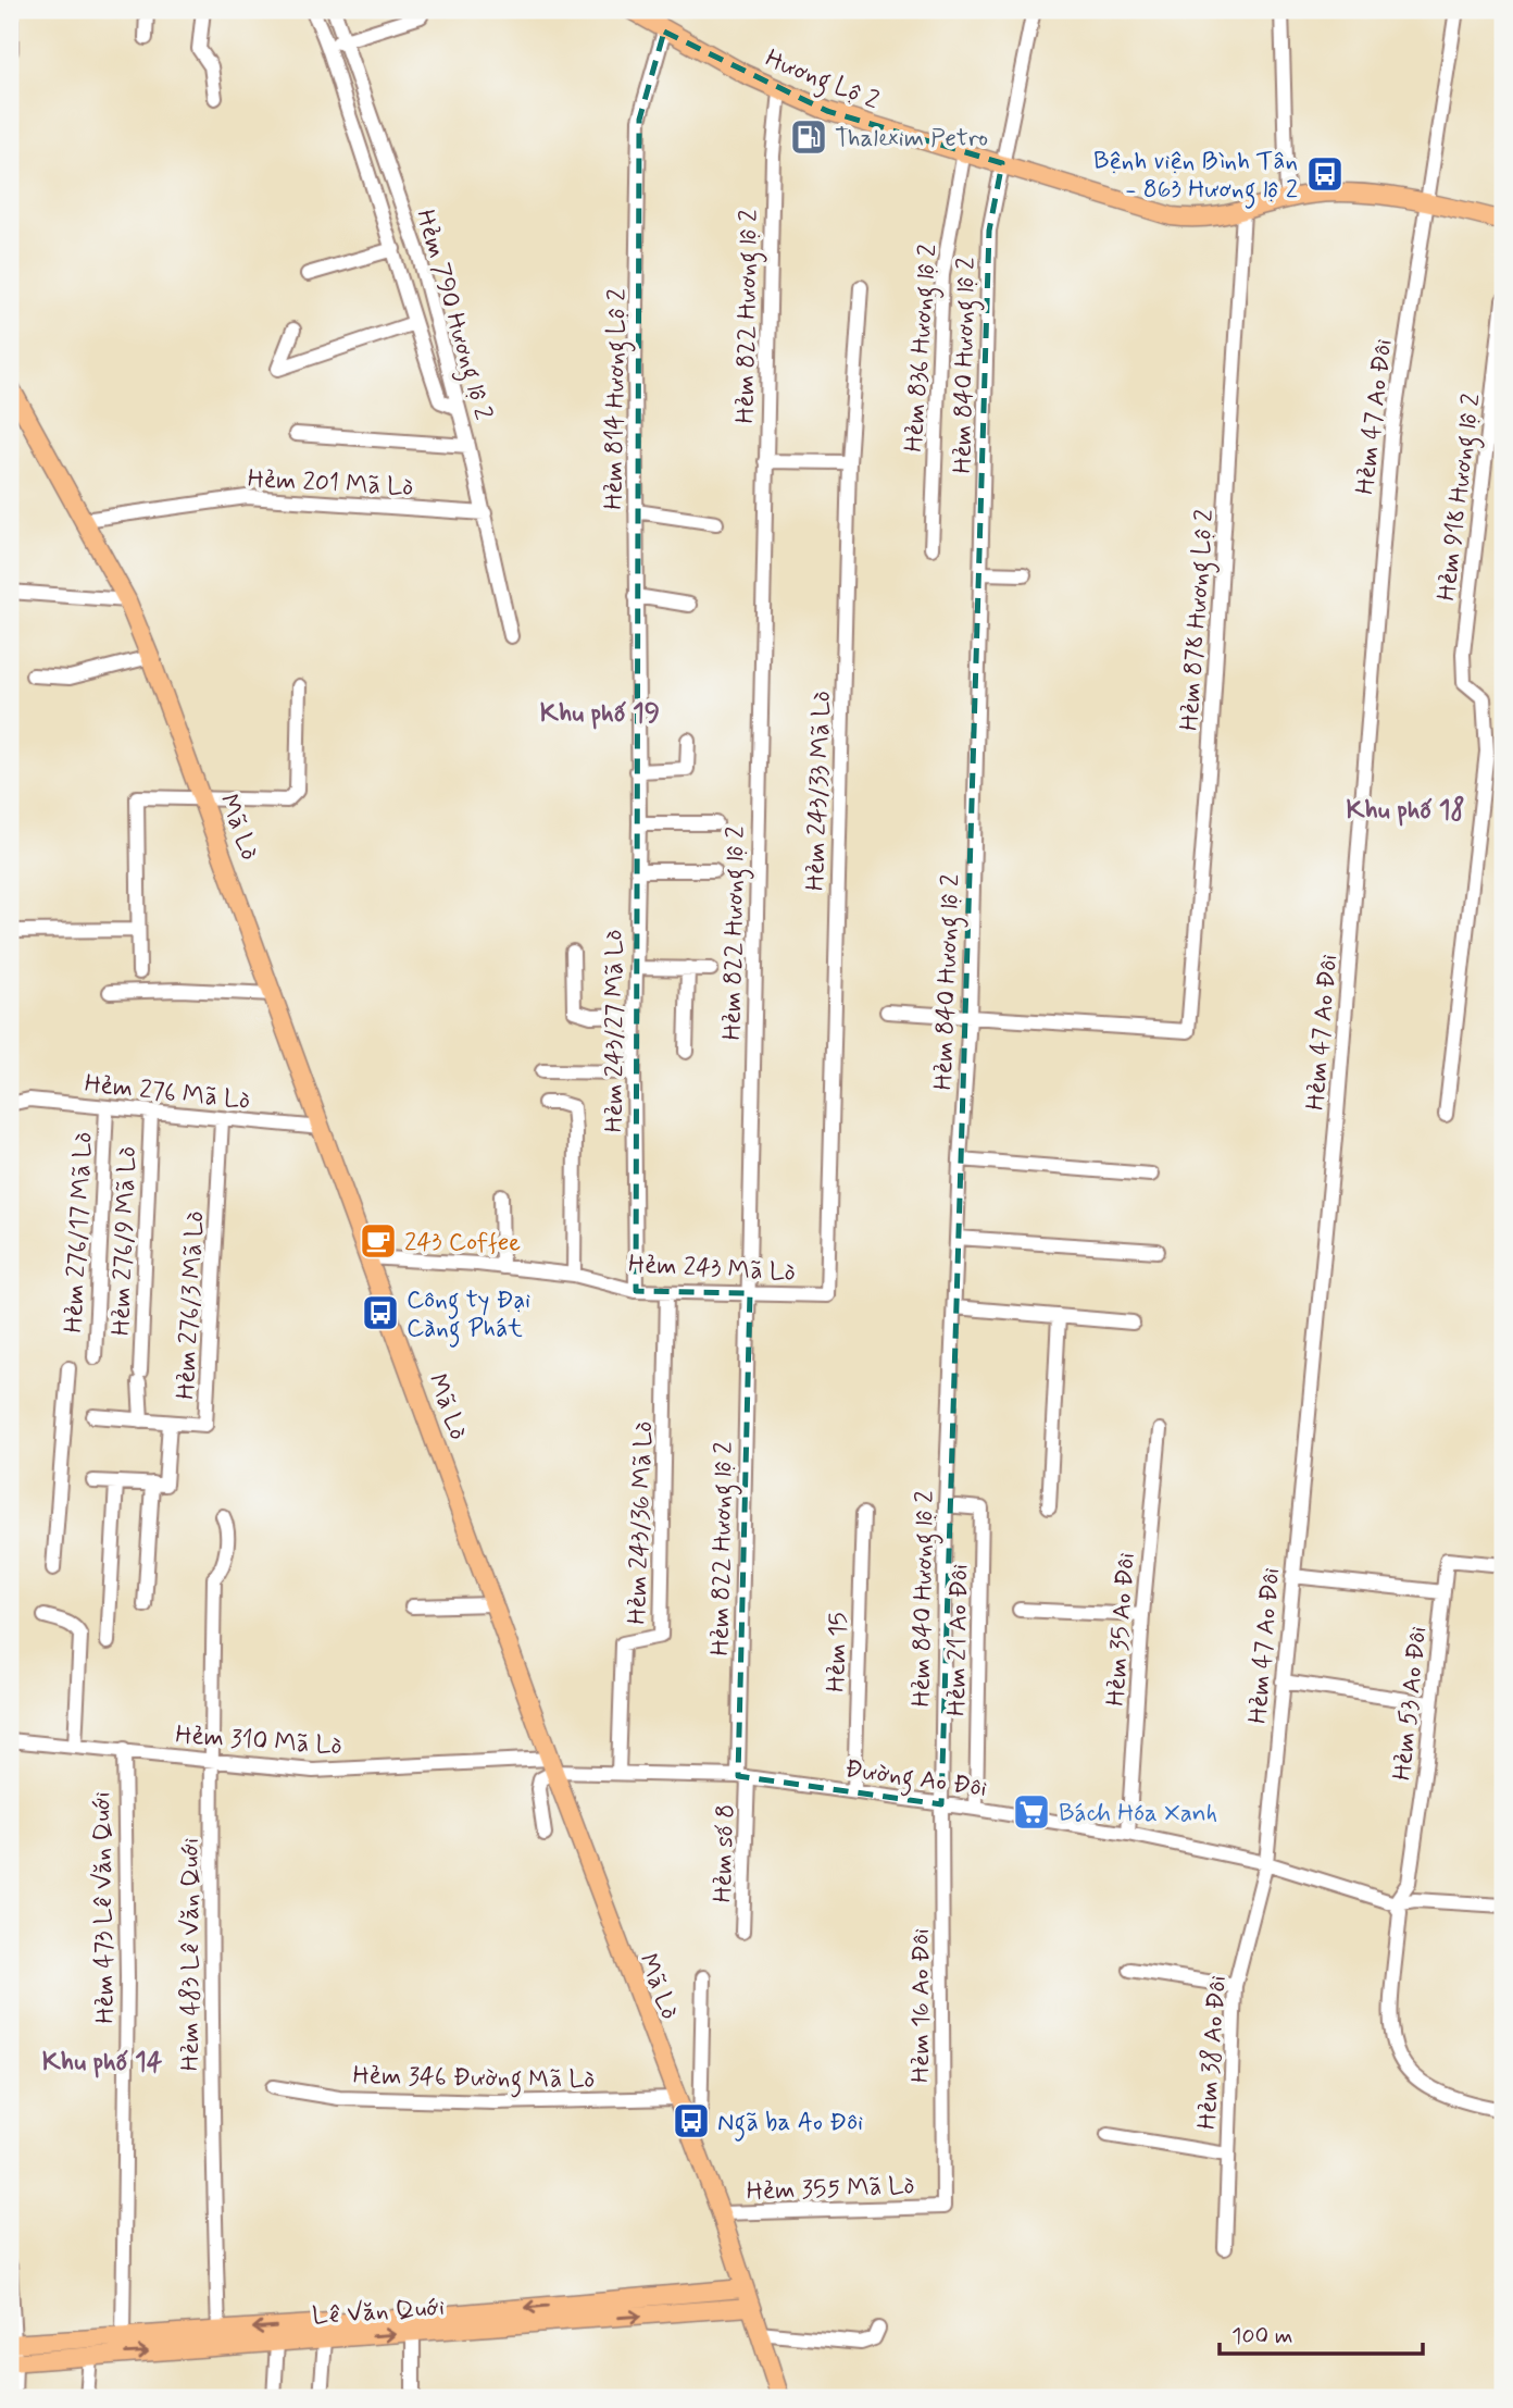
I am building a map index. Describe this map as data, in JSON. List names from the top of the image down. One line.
{"streets":{"main road":["Hương Lộ 2","Mã Lò","Lê Văn Quới"],"street":["Hẻm 790 Hương lộ 2","Hẻm 822 Hương lộ 2","Hẻm 836 Hương lộ 2","Hẻm 840 Hương lộ 2","Hẻm 814 Hương Lộ 2","Hẻm 47 Ao Đôi","Hẻm 201 Mã Lò","Hẻm 918 Hương lộ 2","Hẻm 878 Hương Lộ 2","Hẻm 243/33 Mã Lò","Hẻm 243/27 Mã Lò","Hẻm 276 Mã Lò","Hẻm 276/17 Mã Lò","Hẻm 276/9 Mã Lò","Hẻm 243 Mã Lò","Hẻm 276/3 Mã Lò","Hẻm 243/36 Mã Lò","Hẻm 35 Ao Đôi","Hẻm 21 Ao Đôi","Hẻm 15","Hẻm 53 Ao Đôi","Hẻm 310 Mã Lò","Đường Ao Đôi","Hẻm số 8","Hẻm 473 Lê Văn Quới","Hẻm 483 Lê Văn Quới","Hẻm 16 Ao Đôi","Hẻm 38 Ao Đôi","Hẻm 346 Đường Mã Lò","Hẻm 355 Mã Lò"]},"crossings":[["Hương Lộ 2","Hẻm 822 Hương lộ 2"],["Hương Lộ 2","Hẻm 836 Hương lộ 2"],["Hương Lộ 2","Hẻm 840 Hương lộ 2"],["Hương Lộ 2","Hẻm 814 Hương Lộ 2"],["Hương Lộ 2","Hẻm 47 Ao Đôi"],["Hương Lộ 2","Hẻm 878 Hương Lộ 2"],["Hẻm 790 Hương lộ 2","Hẻm 201 Mã Lò"],["Hẻm 822 Hương lộ 2","Hẻm 243 Mã Lò"],["Hẻm 822 Hương lộ 2","Đường Ao Đôi"],["Hẻm 822 Hương lộ 2","Hẻm số 8"],["Hẻm 840 Hương lộ 2","Hẻm 878 Hương Lộ 2"],["Hẻm 840 Hương lộ 2","Hẻm 21 Ao Đôi"],["Hẻm 840 Hương lộ 2","Đường Ao Đôi"],["Hẻm 840 Hương lộ 2","Hẻm 16 Ao Đôi"],["Hẻm 814 Hương Lộ 2","Hẻm 243/27 Mã Lò"],["Hẻm 47 Ao Đôi","Đường Ao Đôi"],["Hẻm 47 Ao Đôi","Hẻm 38 Ao Đôi"],["Hẻm 201 Mã Lò","Mã Lò"],["Hẻm 243/33 Mã Lò","Hẻm 243 Mã Lò"],["Mã Lò","Hẻm 276 Mã Lò"],["Mã Lò","Hẻm 243 Mã Lò"],["Mã Lò","Hẻm 310 Mã Lò"],["Mã Lò","Đường Ao Đôi"],["Mã Lò","Hẻm 346 Đường Mã Lò"],["Mã Lò","Hẻm 355 Mã Lò"],["Mã Lò","Lê Văn Quới"],["Hẻm 243/27 Mã Lò","Hẻm 243 Mã Lò"],["Hẻm 276 Mã Lò","Hẻm 276/17 Mã Lò"],["Hẻm 276 Mã Lò","Hẻm 276/9 Mã Lò"],["Hẻm 276 Mã Lò","Hẻm 276/3 Mã Lò"],["Hẻm 276/9 Mã Lò","Hẻm 276/3 Mã Lò"],["Hẻm 243 Mã Lò","Hẻm 243/36 Mã Lò"],["Hẻm 243/36 Mã Lò","Đường Ao Đôi"],["Hẻm 35 Ao Đôi","Đường Ao Đôi"],["Hẻm 21 Ao Đôi","Đường Ao Đôi"],["Hẻm 15","Đường Ao Đôi"],["Hẻm 53 Ao Đôi","Đường Ao Đôi"],["Hẻm 310 Mã Lò","Đường Ao Đôi"],["Hẻm 310 Mã Lò","Hẻm 473 Lê Văn Quới"],["Hẻm 310 Mã Lò","Hẻm 483 Lê Văn Quới"],["Đường Ao Đôi","Hẻm số 8"],["Đường Ao Đôi","Hẻm 16 Ao Đôi"],["Đường Ao Đôi","Hẻm 38 Ao Đôi"],["Hẻm 473 Lê Văn Quới","Lê Văn Quới"],["Hẻm 483 Lê Văn Quới","Lê Văn Quới"],["Hẻm 16 Ao Đôi","Hẻm 355 Mã Lò"]],"districts":["Khu phố 19","Khu phố 18","Khu phố 14"],"places":{"fuel station":["Thalexim Petro"],"bus stop":["Bệnh viện Bình Tân - 863 Hương lộ 2","Công ty Đại Càng Phát","Ngã ba Ao Đôi"],"cafe":["243 Coffee"],"supermarket":["Bách Hóa Xanh"]},"scale_bar":"100 m"}
